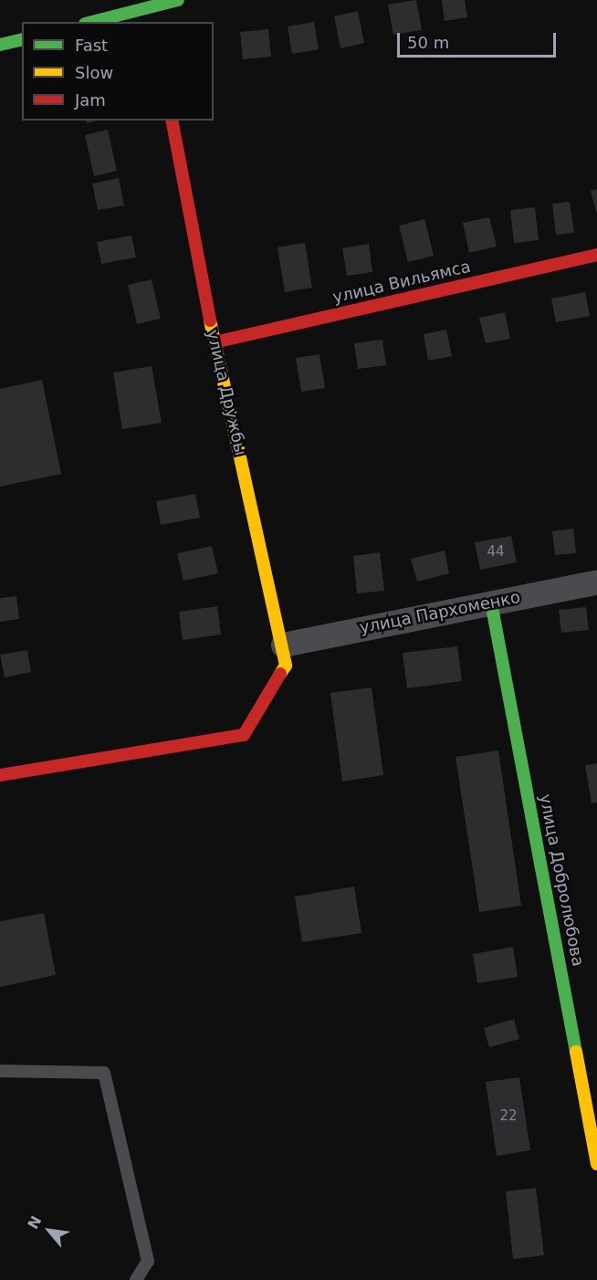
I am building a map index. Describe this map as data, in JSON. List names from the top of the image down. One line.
{"streets":{"street":["улица Вильямса","улица Дружбы","улица Пархоменко","улица Добролюбова"]},"crossings":[["улица Вильямса","улица Дружбы"],["улица Дружбы","улица Пархоменко"],["улица Пархоменко","улица Добролюбова"]],"house_numbers":["44","22"],"legend":["Fast","Slow","Jam"],"scale_bar":"50 m","north":"top left"}
